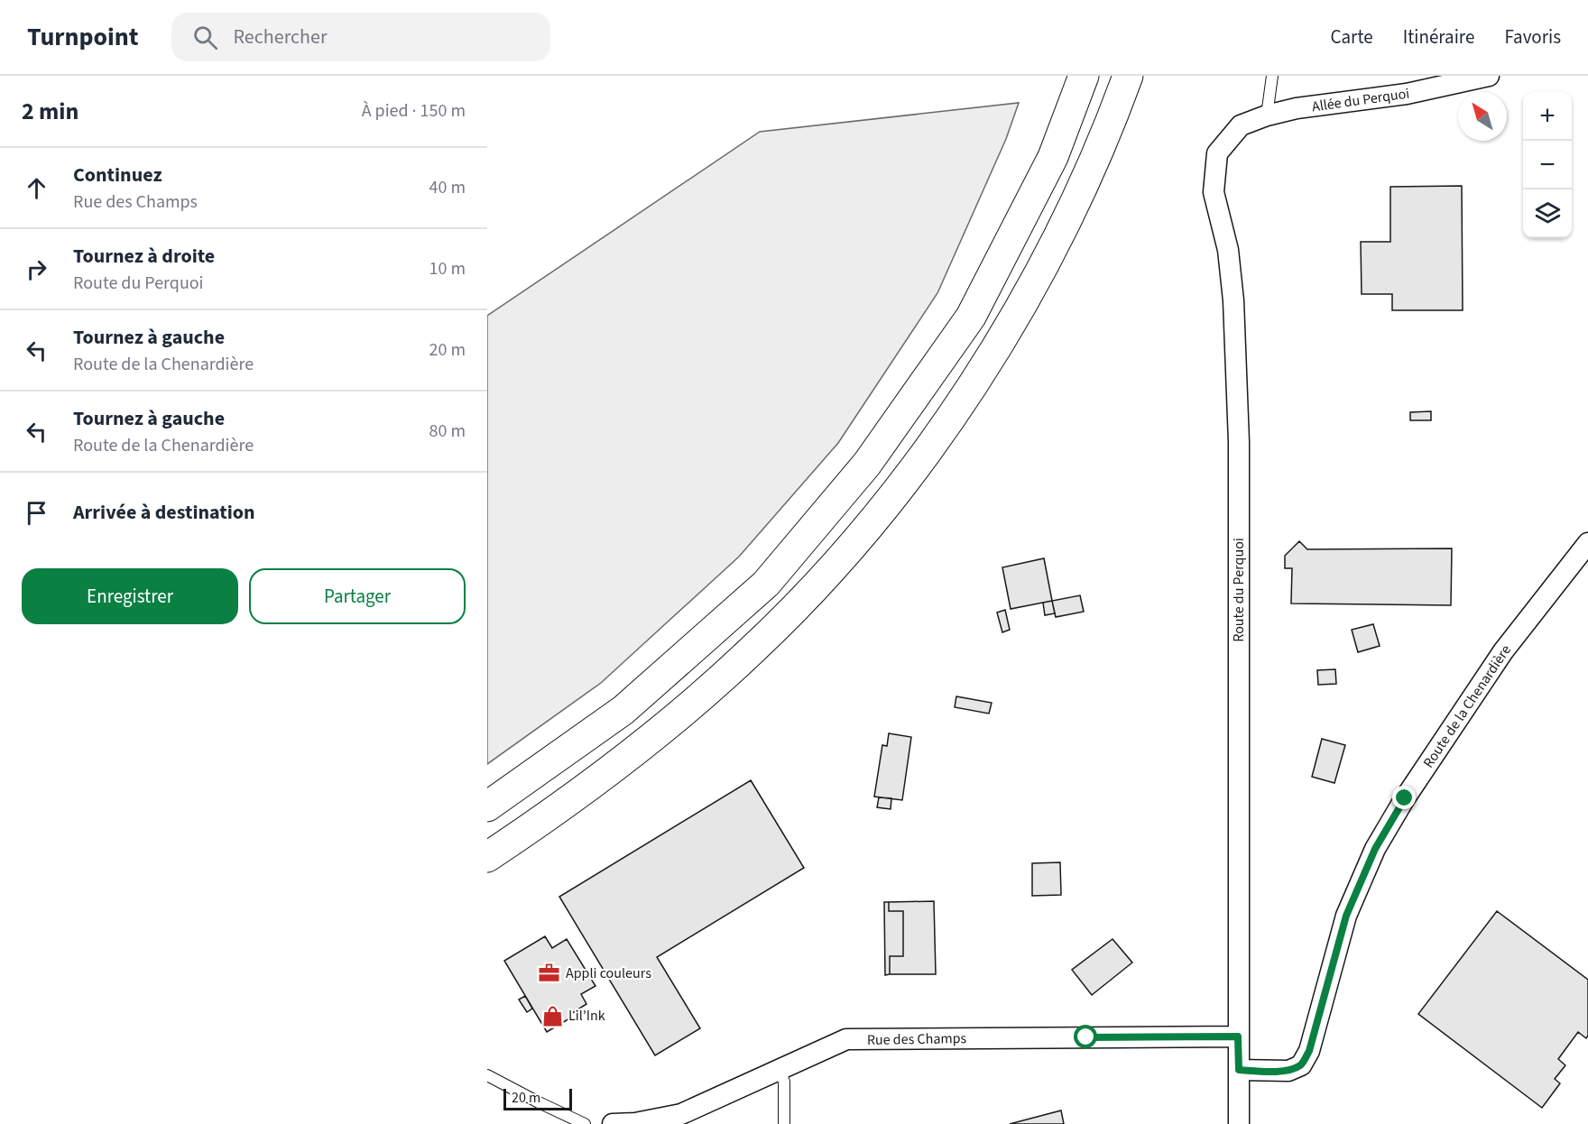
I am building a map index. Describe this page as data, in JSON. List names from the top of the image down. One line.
{"streets":{"street":["Allée du Perquoi","Route du Perquoi","Route de la Chenardière","Rue des Champs"]},"crossings":[["Allée du Perquoi","Route du Perquoi"],["Route du Perquoi","Route de la Chenardière"],["Route du Perquoi","Rue des Champs"]],"places":{"office":["Appli couleurs"],"shop":["Lil’Ink"]},"scale_bar":"20 m","north":"top left","page":{"header":"Turnpoint","search":"Rechercher","nav":["Carte","Itinéraire","Favoris"],"heading":["2 min","À pied · 150 m"],"map_buttons":["+","−"],"list":[["Continuez","Rue des Champs","40 m"],["Tournez à droite","Route du Perquoi","10 m"],["Tournez à gauche","Route de la Chenardière","20 m"],["Tournez à gauche","Route de la Chenardière","80 m"],"Arrivée à destination"],"buttons":["Enregistrer","Partager"],"scale":"20 m"}}
